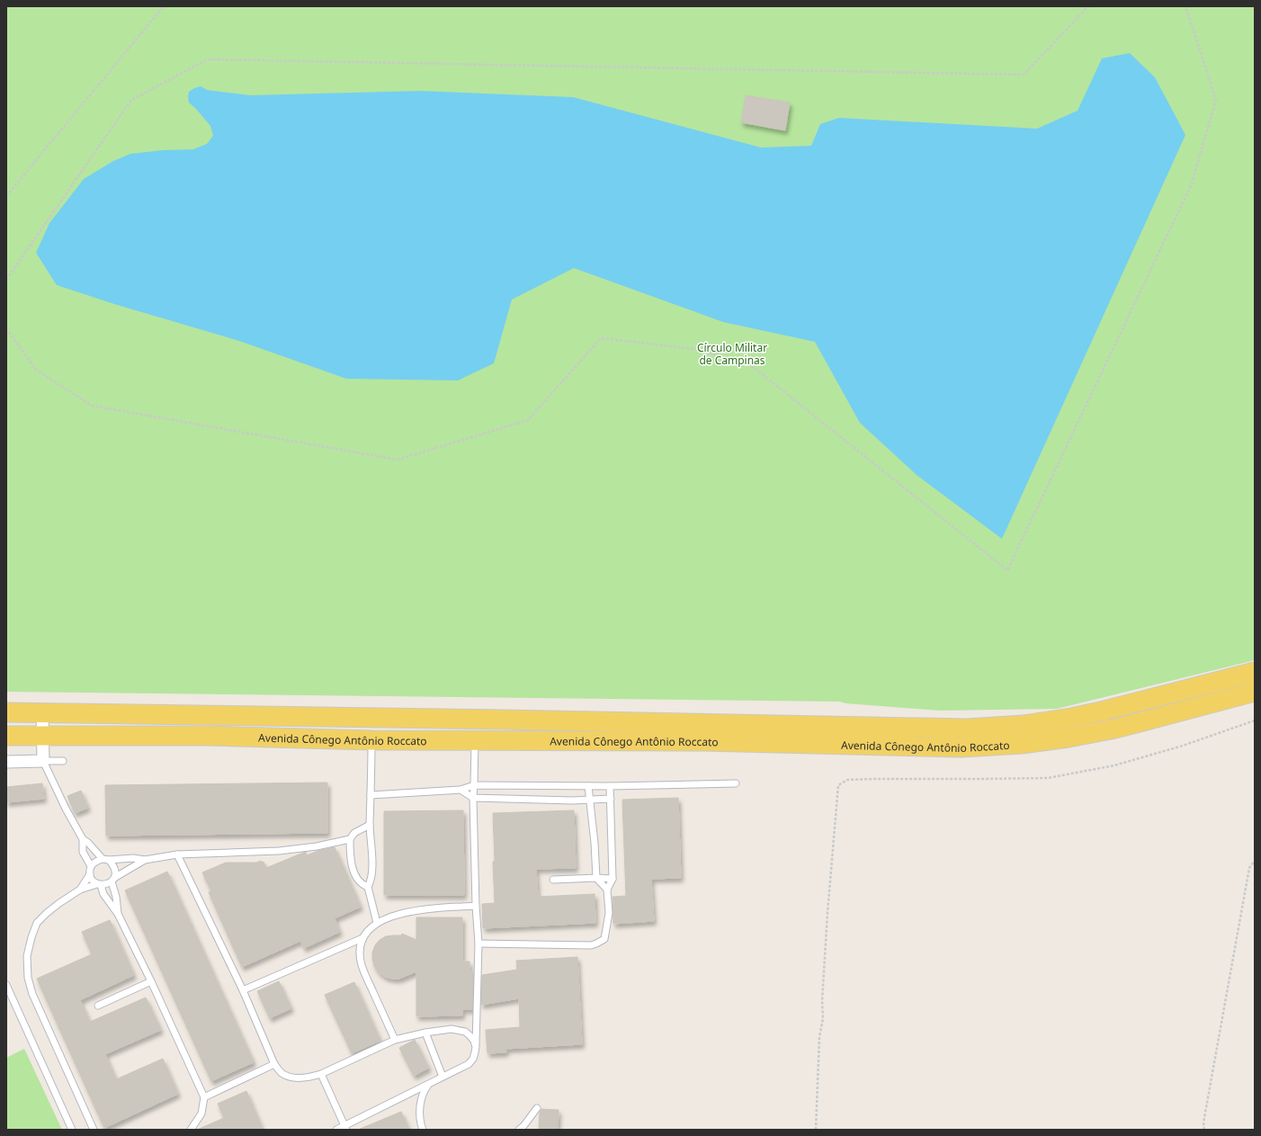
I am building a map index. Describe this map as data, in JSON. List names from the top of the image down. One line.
{"streets":{"main road":["Avenida Cônego Antônio Roccato"]},"parks":["Círculo Militar de Campinas"]}
